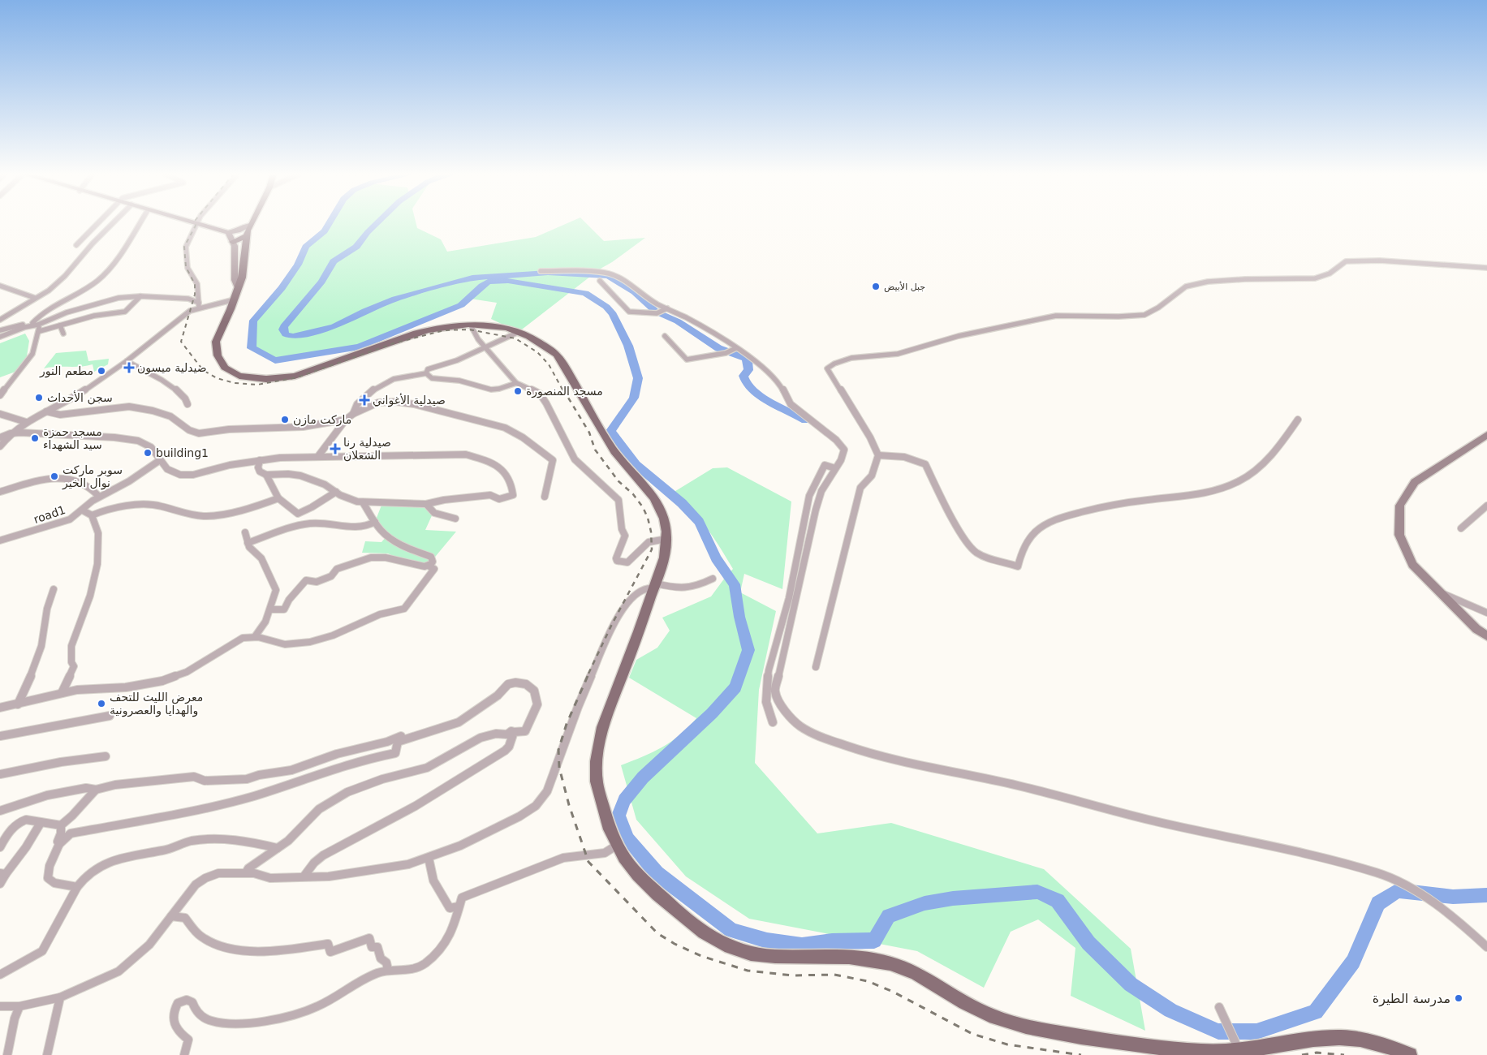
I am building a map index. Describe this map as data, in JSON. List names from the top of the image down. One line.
{"streets":{"street":["road1"]},"places":{"other":["جبل الأبيض","مطعم النور","مسجد المنصورة","سجن الأحداث","ماركت مازن","مسجد حمزة سيد الشهداء","building1","سوبر ماركت نوال الخير","معرض الليث للتحف والهدايا والعصرونية","مدرسة الطيرة"],"health":["صيدلية ميسون","صيدلية الأغواني","صيدلية رنا الشعلان"]}}
